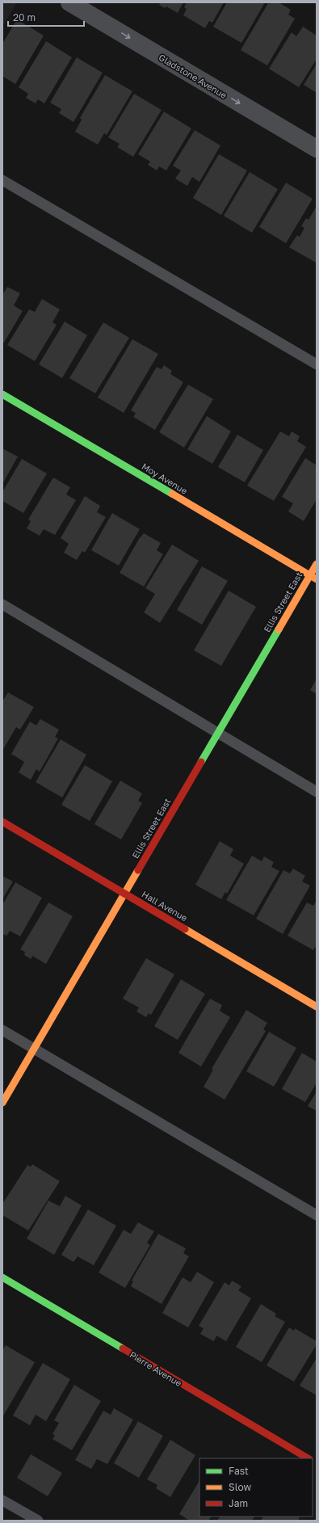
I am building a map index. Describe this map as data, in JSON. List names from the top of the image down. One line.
{"streets":{"street":["Gladstone Avenue","Moy Avenue","Ellis Street East","Hall Avenue","Pierre Avenue"]},"crossings":[["Moy Avenue","Ellis Street East"],["Ellis Street East","Hall Avenue"]],"one_way":["Gladstone Avenue"],"legend":["Fast","Slow","Jam"],"scale_bar":"20 m"}
